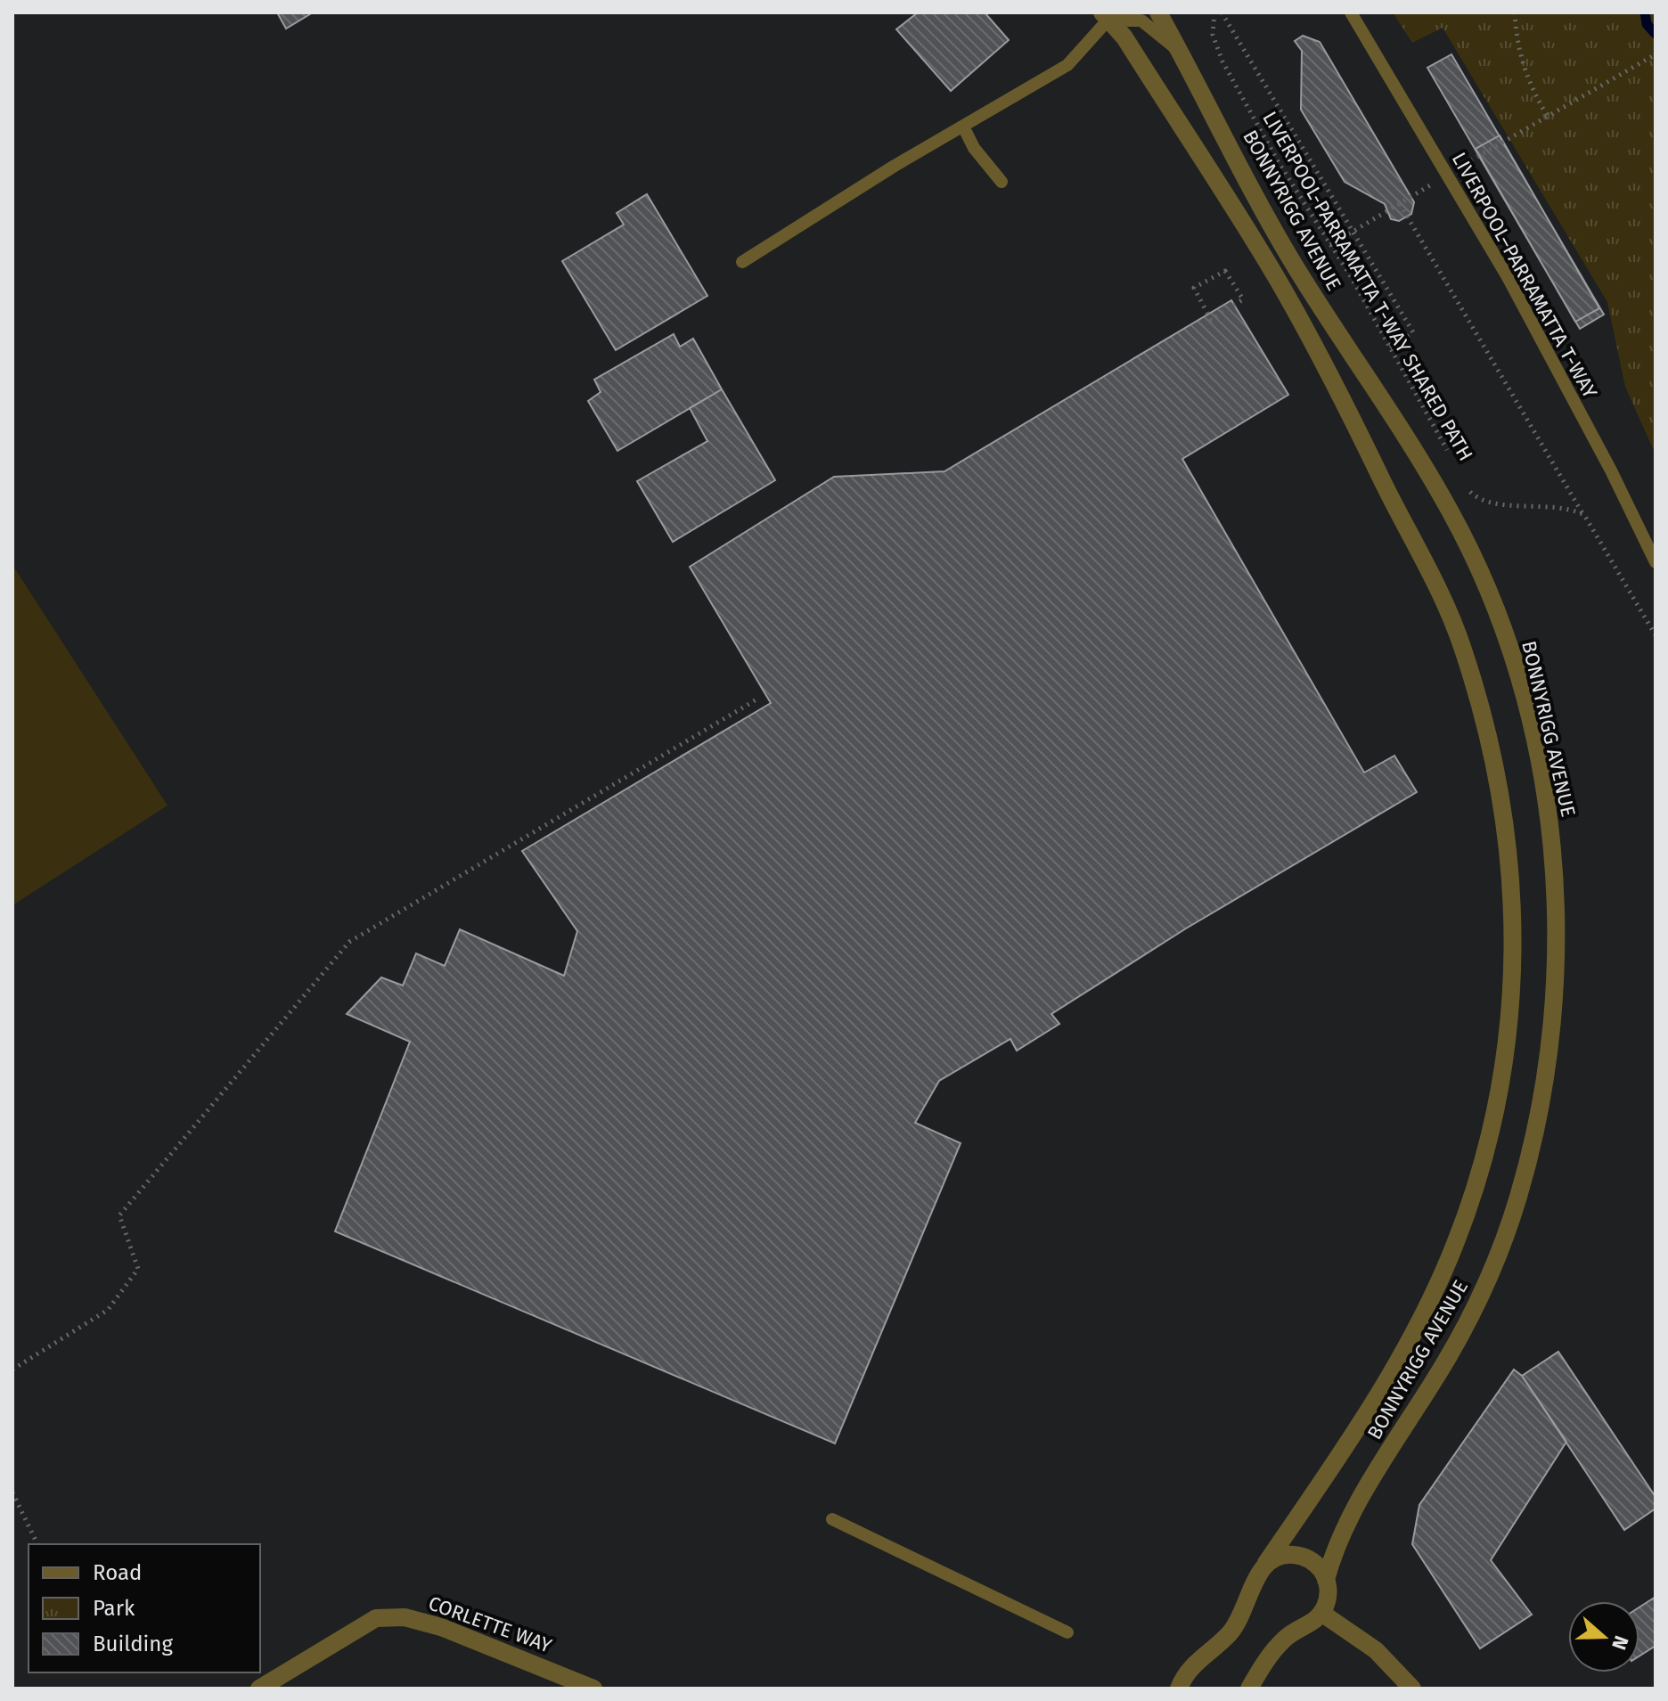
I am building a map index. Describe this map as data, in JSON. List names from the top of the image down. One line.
{"streets":{"street":["BONNYRIGG AVENUE","CORLETTE WAY"],"lane":["LIVERPOOL–PARRAMATTA T-WAY"],"path":["LIVERPOOL-PARRAMATTA T-WAY SHARED PATH"]},"legend":["Road","Park","Building"],"north":"right"}
